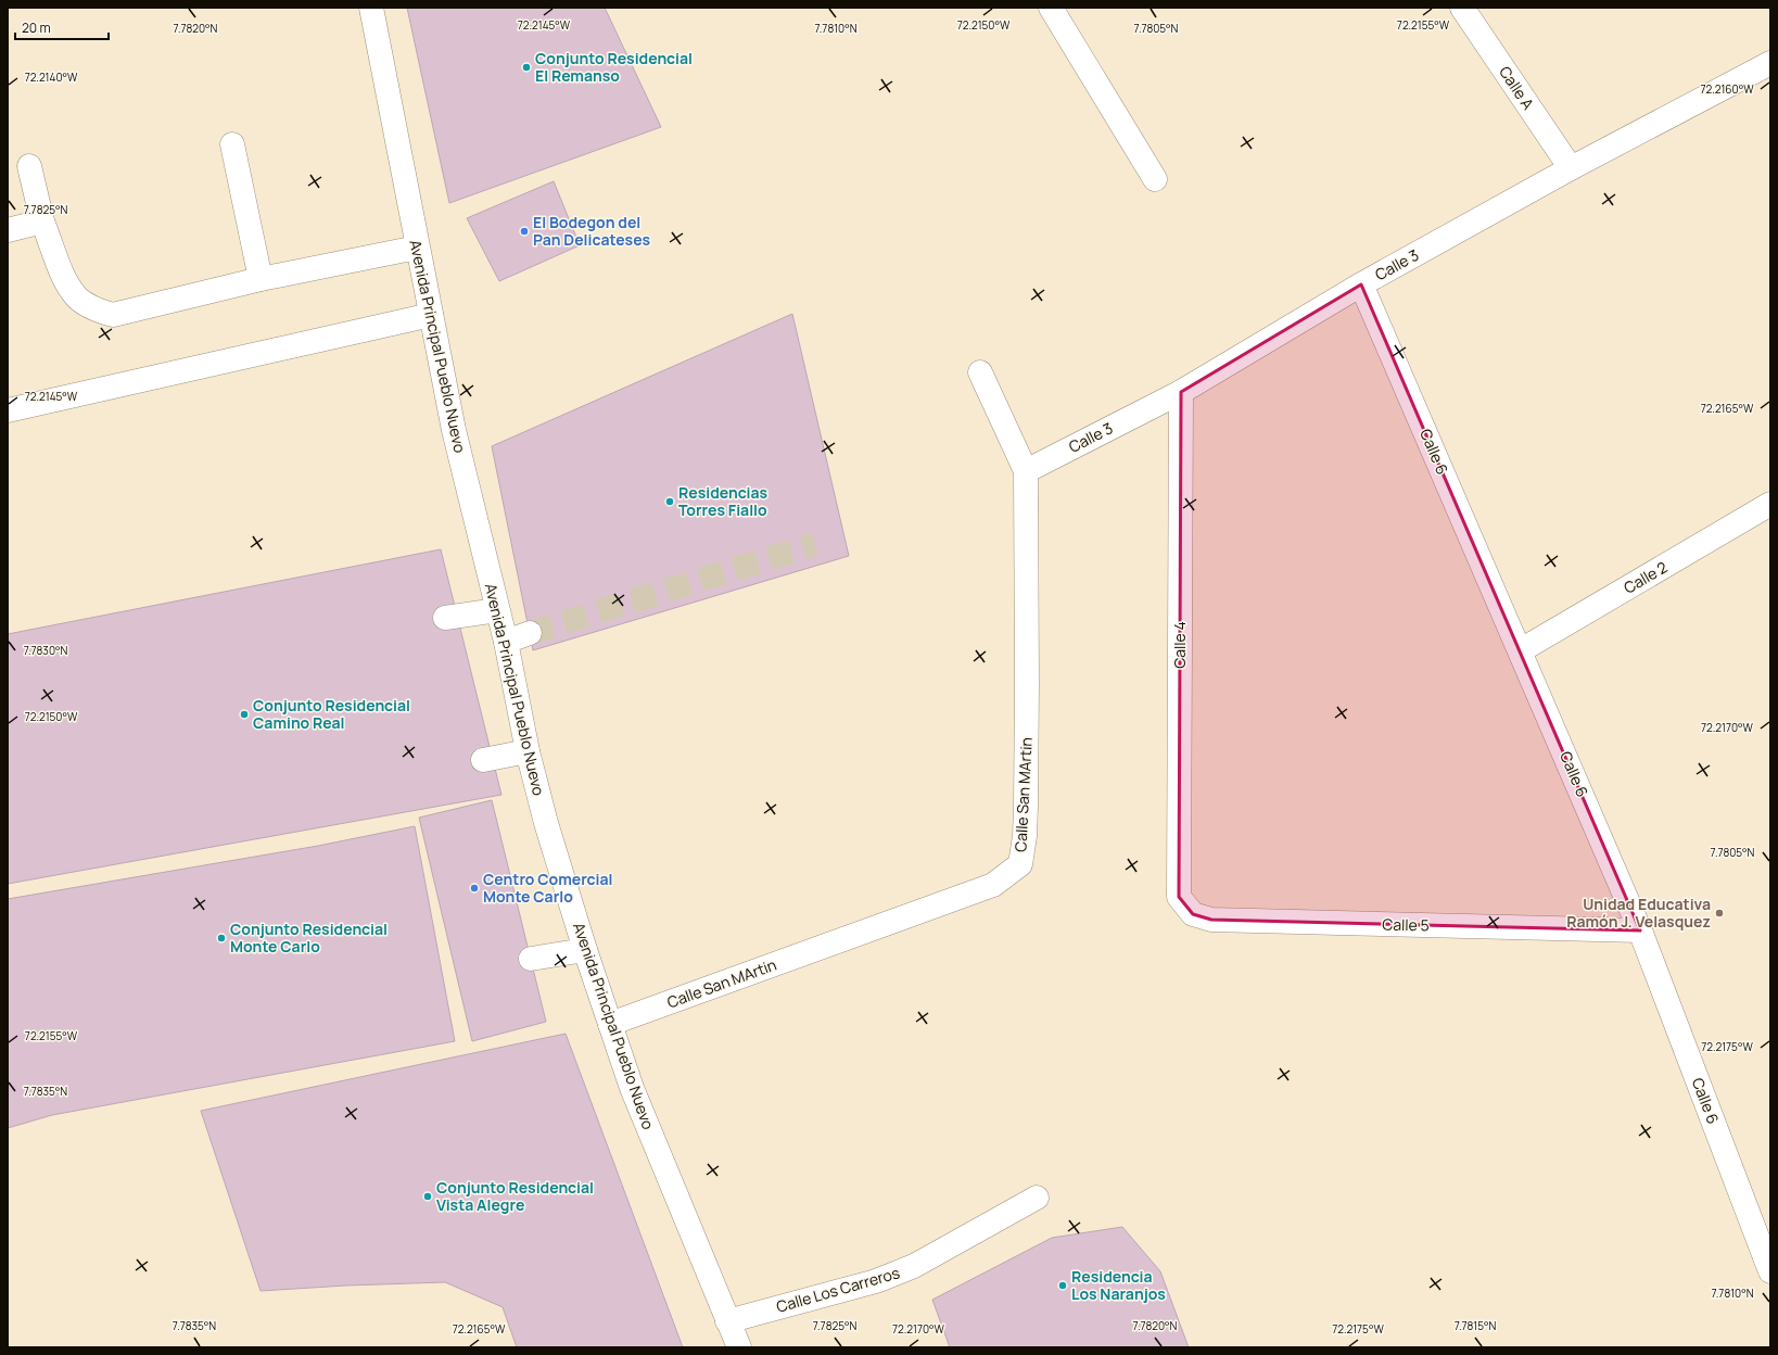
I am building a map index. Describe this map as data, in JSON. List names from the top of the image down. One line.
{"streets":{"street":["Calle A","Calle 3","Avenida Principal Pueblo Nuevo","Calle 6","Calle 2","Calle 4","Calle San MArtin","Calle 5","Calle Los Carreros"]},"crossings":[["Calle A","Calle 3"],["Calle 3","Calle 6"],["Calle 3","Calle 4"],["Calle 3","Calle San MArtin"],["Avenida Principal Pueblo Nuevo","Calle San MArtin"],["Avenida Principal Pueblo Nuevo","Calle Los Carreros"],["Calle 6","Calle 2"],["Calle 6","Calle 5"],["Calle 4","Calle 5"]],"places":["Conjunto Residencial El Remanso","El Bodegon del Pan Delicateses","Residencias Torres Fiallo","Conjunto Residencial Camino Real","Centro Comercial Monte Carlo","Unidad Educativa Ramón J. Velasquez","Conjunto Residencial Monte Carlo","Conjunto Residencial Vista Alegre","Residencia Los Naranjos"],"scale_bar":"20 m","coordinates":["72.2145°W","72.2150°W","72.2155°W","7.7820°N","7.7810°N","7.7805°N","72.2140°W","72.2160°W","7.7825°N","72.2165°W","7.7830°N","72.2170°W","72.2175°W","7.7835°N","7.7815°N"]}
